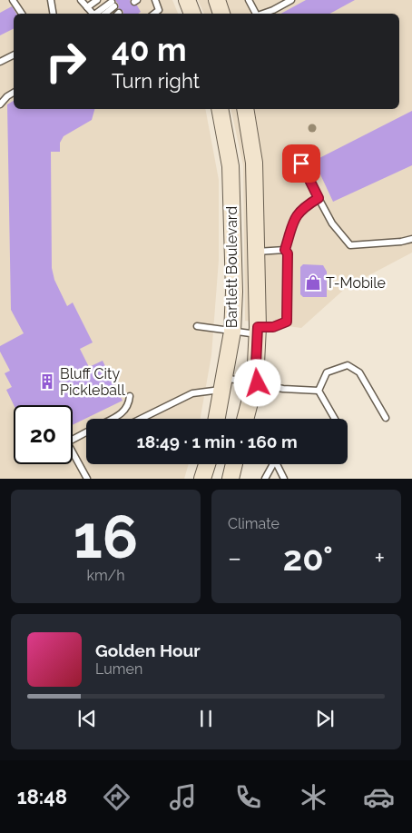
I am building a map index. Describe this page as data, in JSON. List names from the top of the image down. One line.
{"streets":{"main road":["Bartlett Boulevard"]},"places":{"shop":["T-Mobile"],"building":["Bluff City Pickleball"]},"page":{"turn":["40 m","Turn right"],"limit":"20","trip":"18:49 · 1 min · 160 m","tile":[["16","km/h"],"Climate"],"heat":["−","20°","+"],"song":["Golden Hour","Lumen"],"tabs":"18:48"}}
